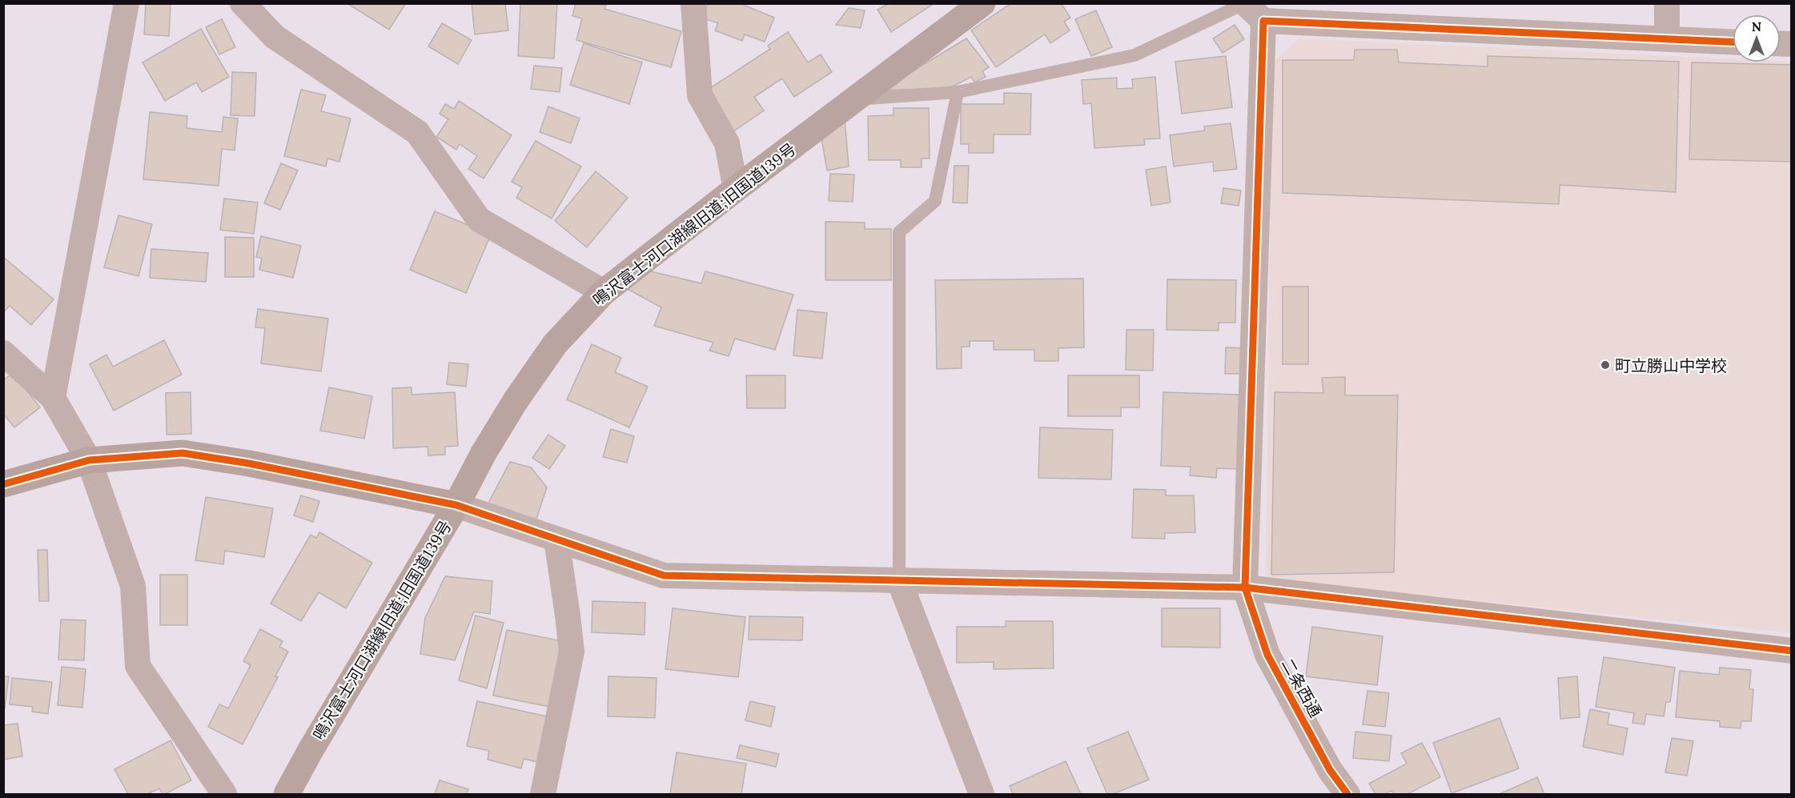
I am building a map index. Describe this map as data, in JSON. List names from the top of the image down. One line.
{"streets":{"street":["鳴沢富士河口湖線旧道;旧国道139号","二条西通"]},"places":["町立勝山中学校"],"north":"top"}
